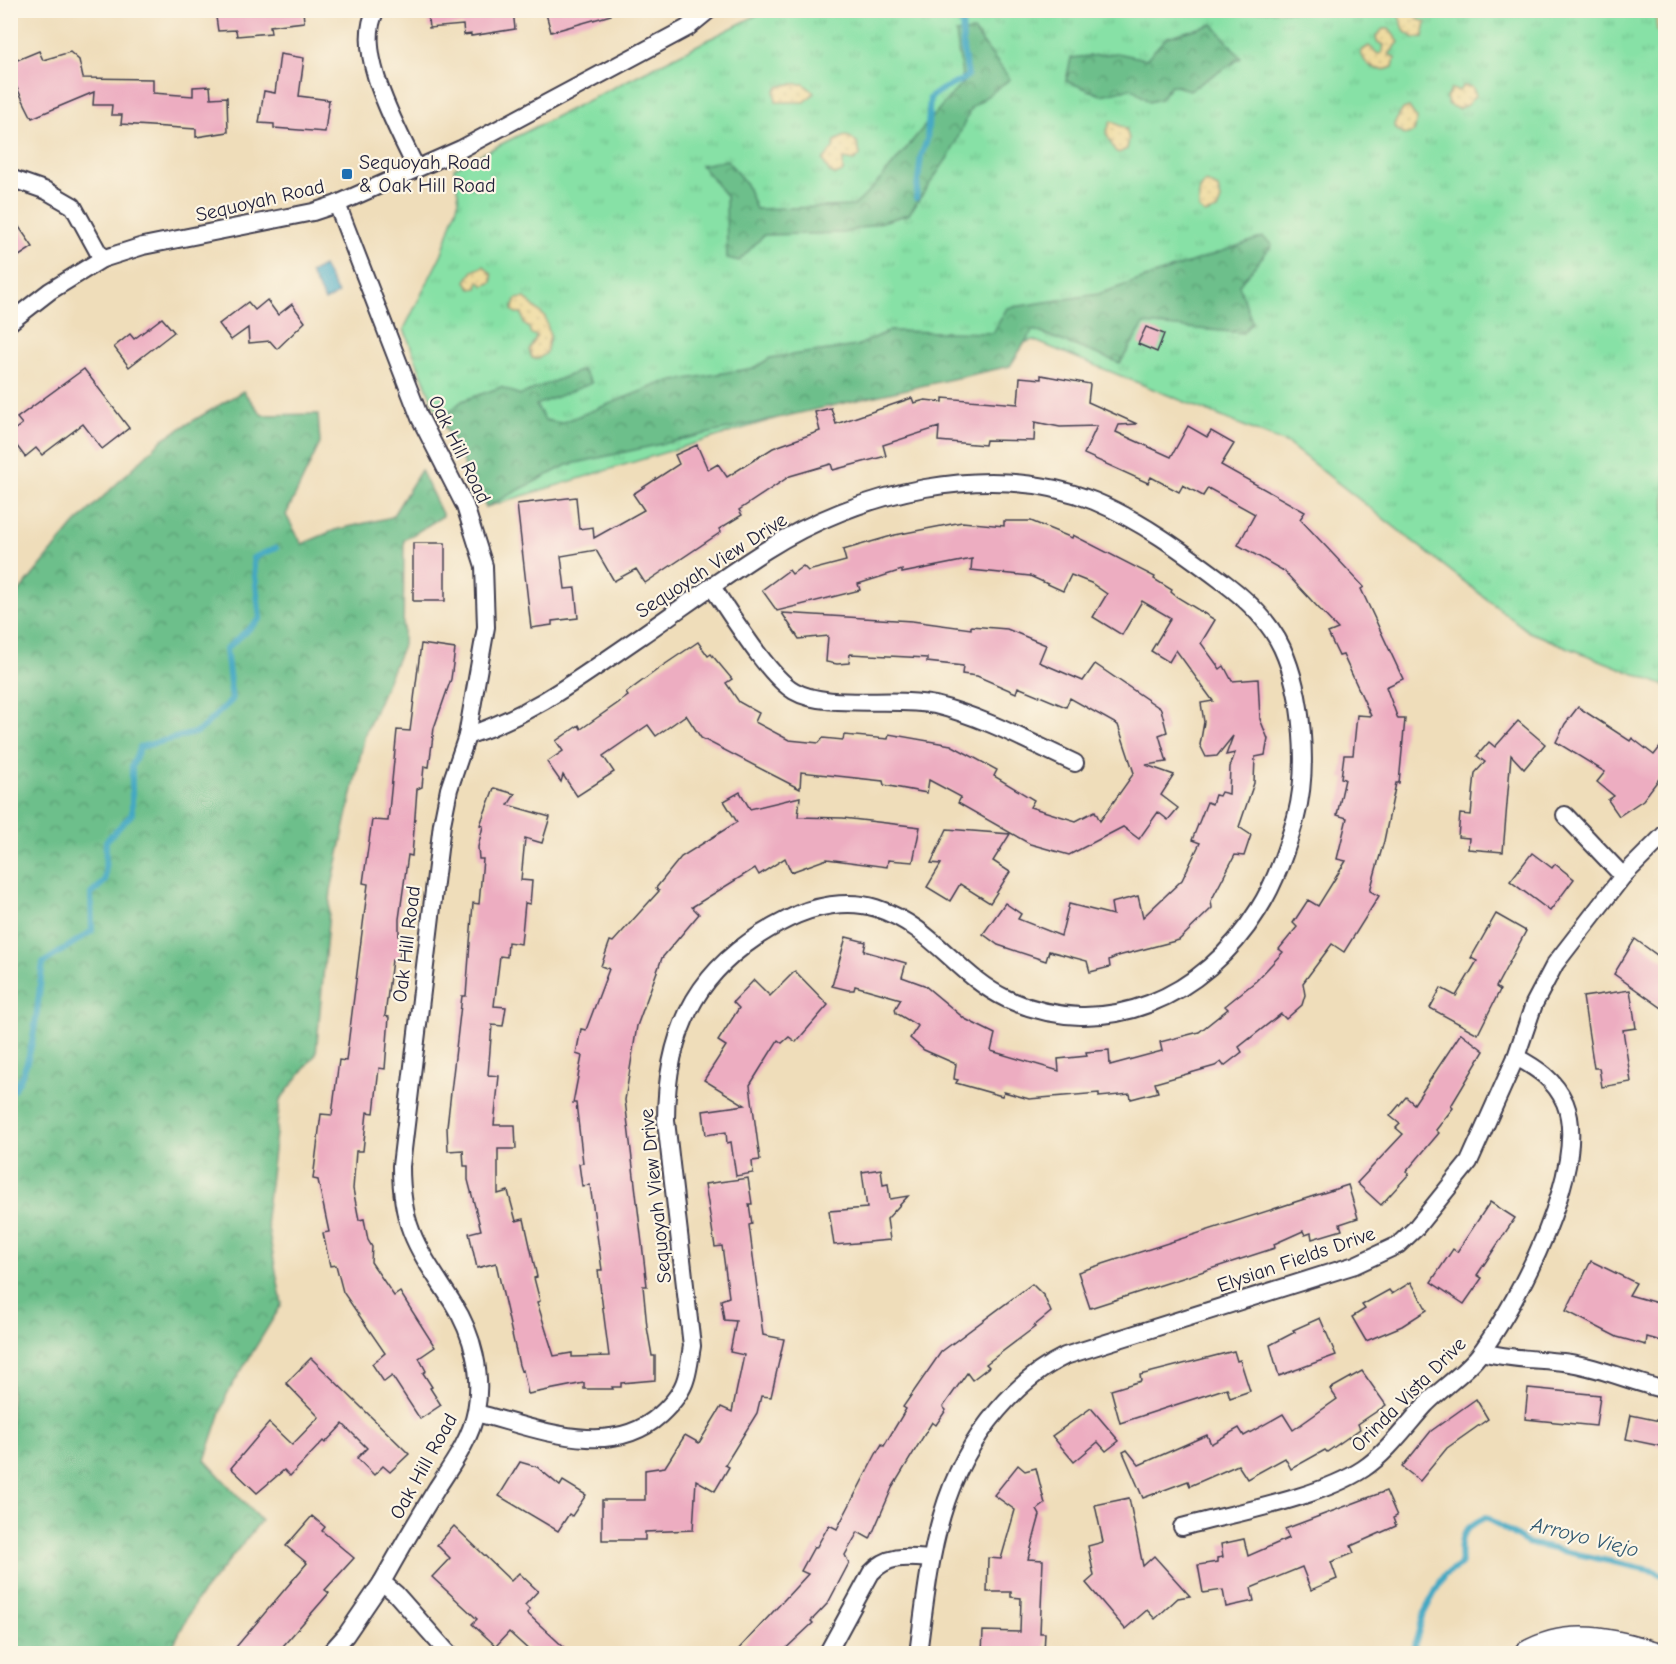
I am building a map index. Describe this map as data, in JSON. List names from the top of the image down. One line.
{"streets":{"street":["Sequoyah Road","Oak Hill Road","Sequoyah View Drive","Elysian Fields Drive","Orinda Vista Drive"]},"crossings":[["Sequoyah Road","Oak Hill Road"],["Oak Hill Road","Sequoyah View Drive"],["Elysian Fields Drive","Orinda Vista Drive"]],"water":["Arroyo Viejo"],"places":{"transit":["Sequoyah Road & Oak Hill Road"]}}
